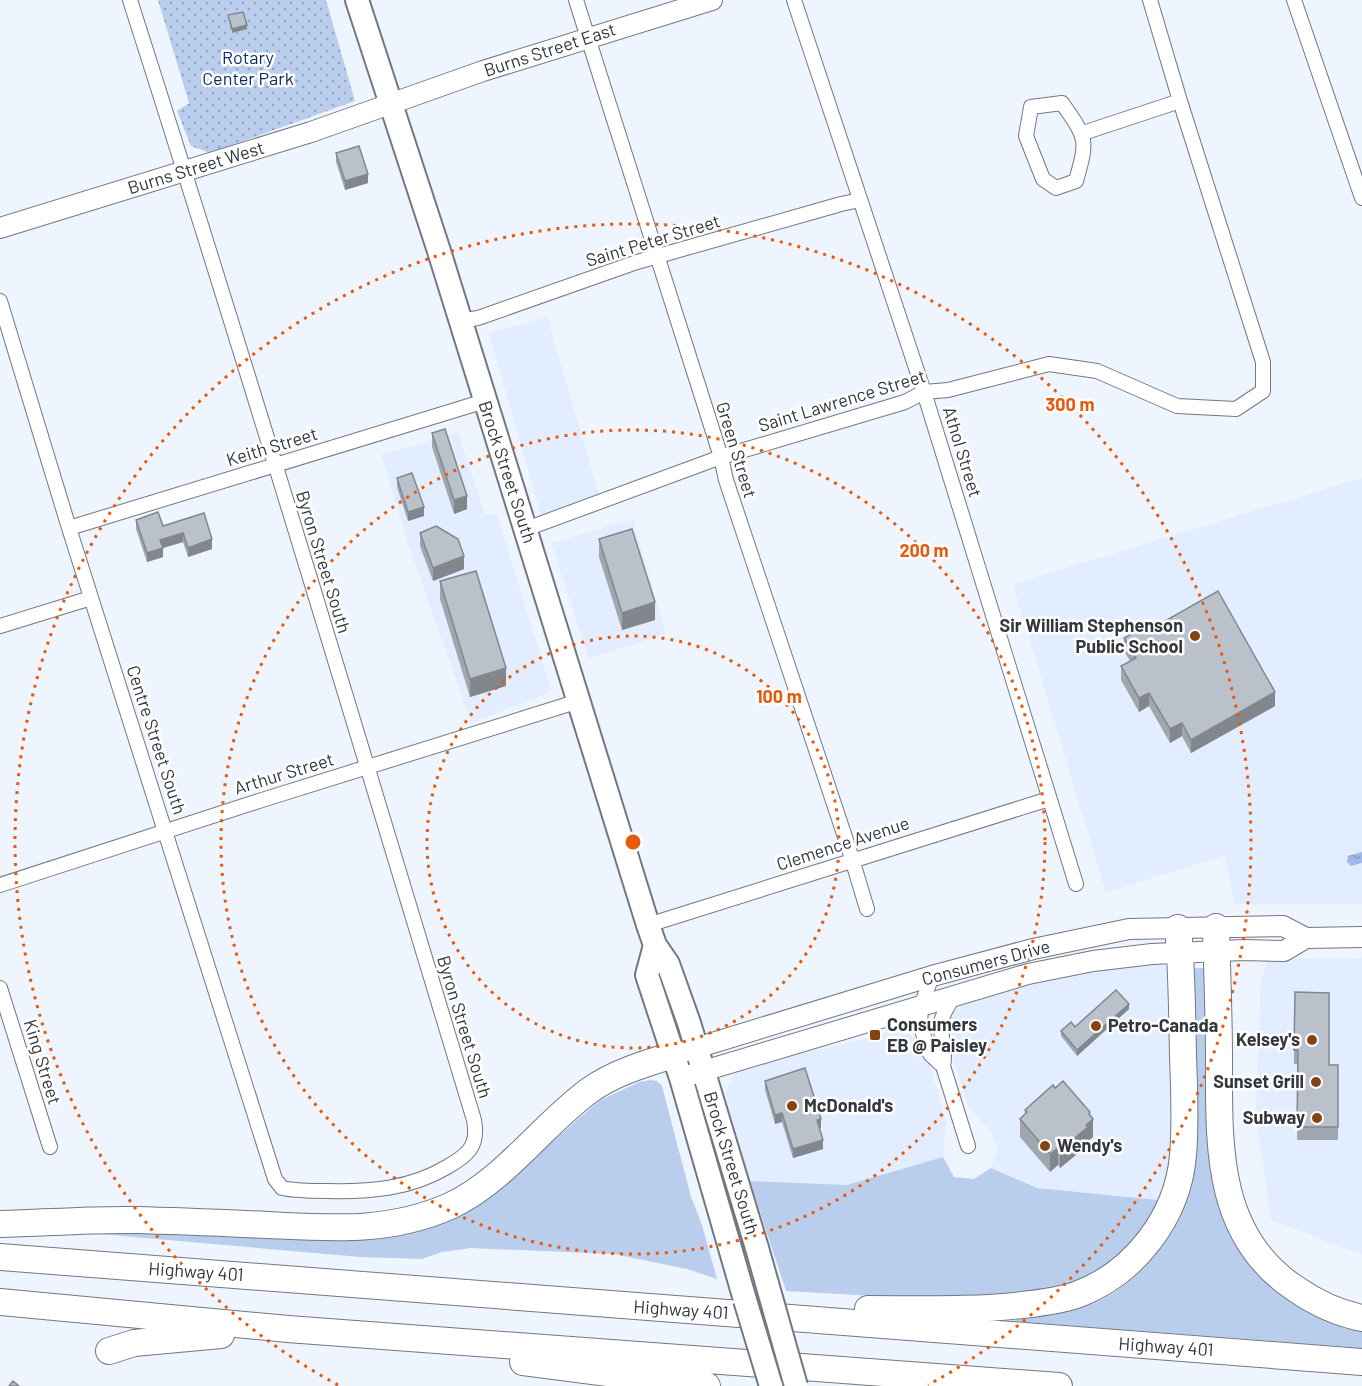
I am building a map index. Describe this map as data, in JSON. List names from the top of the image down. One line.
{"streets":{"highway":["Highway 401"],"main road":["Burns Street East","Burns Street West","Brock Street South","Consumers Drive"],"street":["Saint Peter Street","Saint Lawrence Street","Keith Street","Green Street","Athol Street","Byron Street South","Centre Street South","Arthur Street","Clemence Avenue","King Street"]},"crossings":[["Burns Street East","Burns Street West"],["Burns Street East","Green Street"],["Burns Street East","Brock Street South"],["Burns Street West","Brock Street South"],["Burns Street West","Byron Street South"],["Saint Peter Street","Green Street"],["Saint Peter Street","Athol Street"],["Saint Peter Street","Brock Street South"],["Saint Lawrence Street","Green Street"],["Saint Lawrence Street","Athol Street"],["Saint Lawrence Street","Brock Street South"],["Keith Street","Brock Street South"],["Keith Street","Byron Street South"],["Keith Street","Centre Street South"],["Green Street","Clemence Avenue"],["Athol Street","Clemence Avenue"],["Brock Street South","Arthur Street"],["Brock Street South","Clemence Avenue"],["Brock Street South","Consumers Drive"],["Byron Street South","Centre Street South"],["Byron Street South","Arthur Street"],["Centre Street South","Arthur Street"]],"parks":["Rotary Center Park"],"places":{"other":["Sir William Stephenson Public School","Petro-Canada","Kelsey's","Sunset Grill","McDonald's","Subway","Wendy's"],"transit":["Consumers EB @ Paisley"]},"rings":["300 m","200 m","100 m"]}
